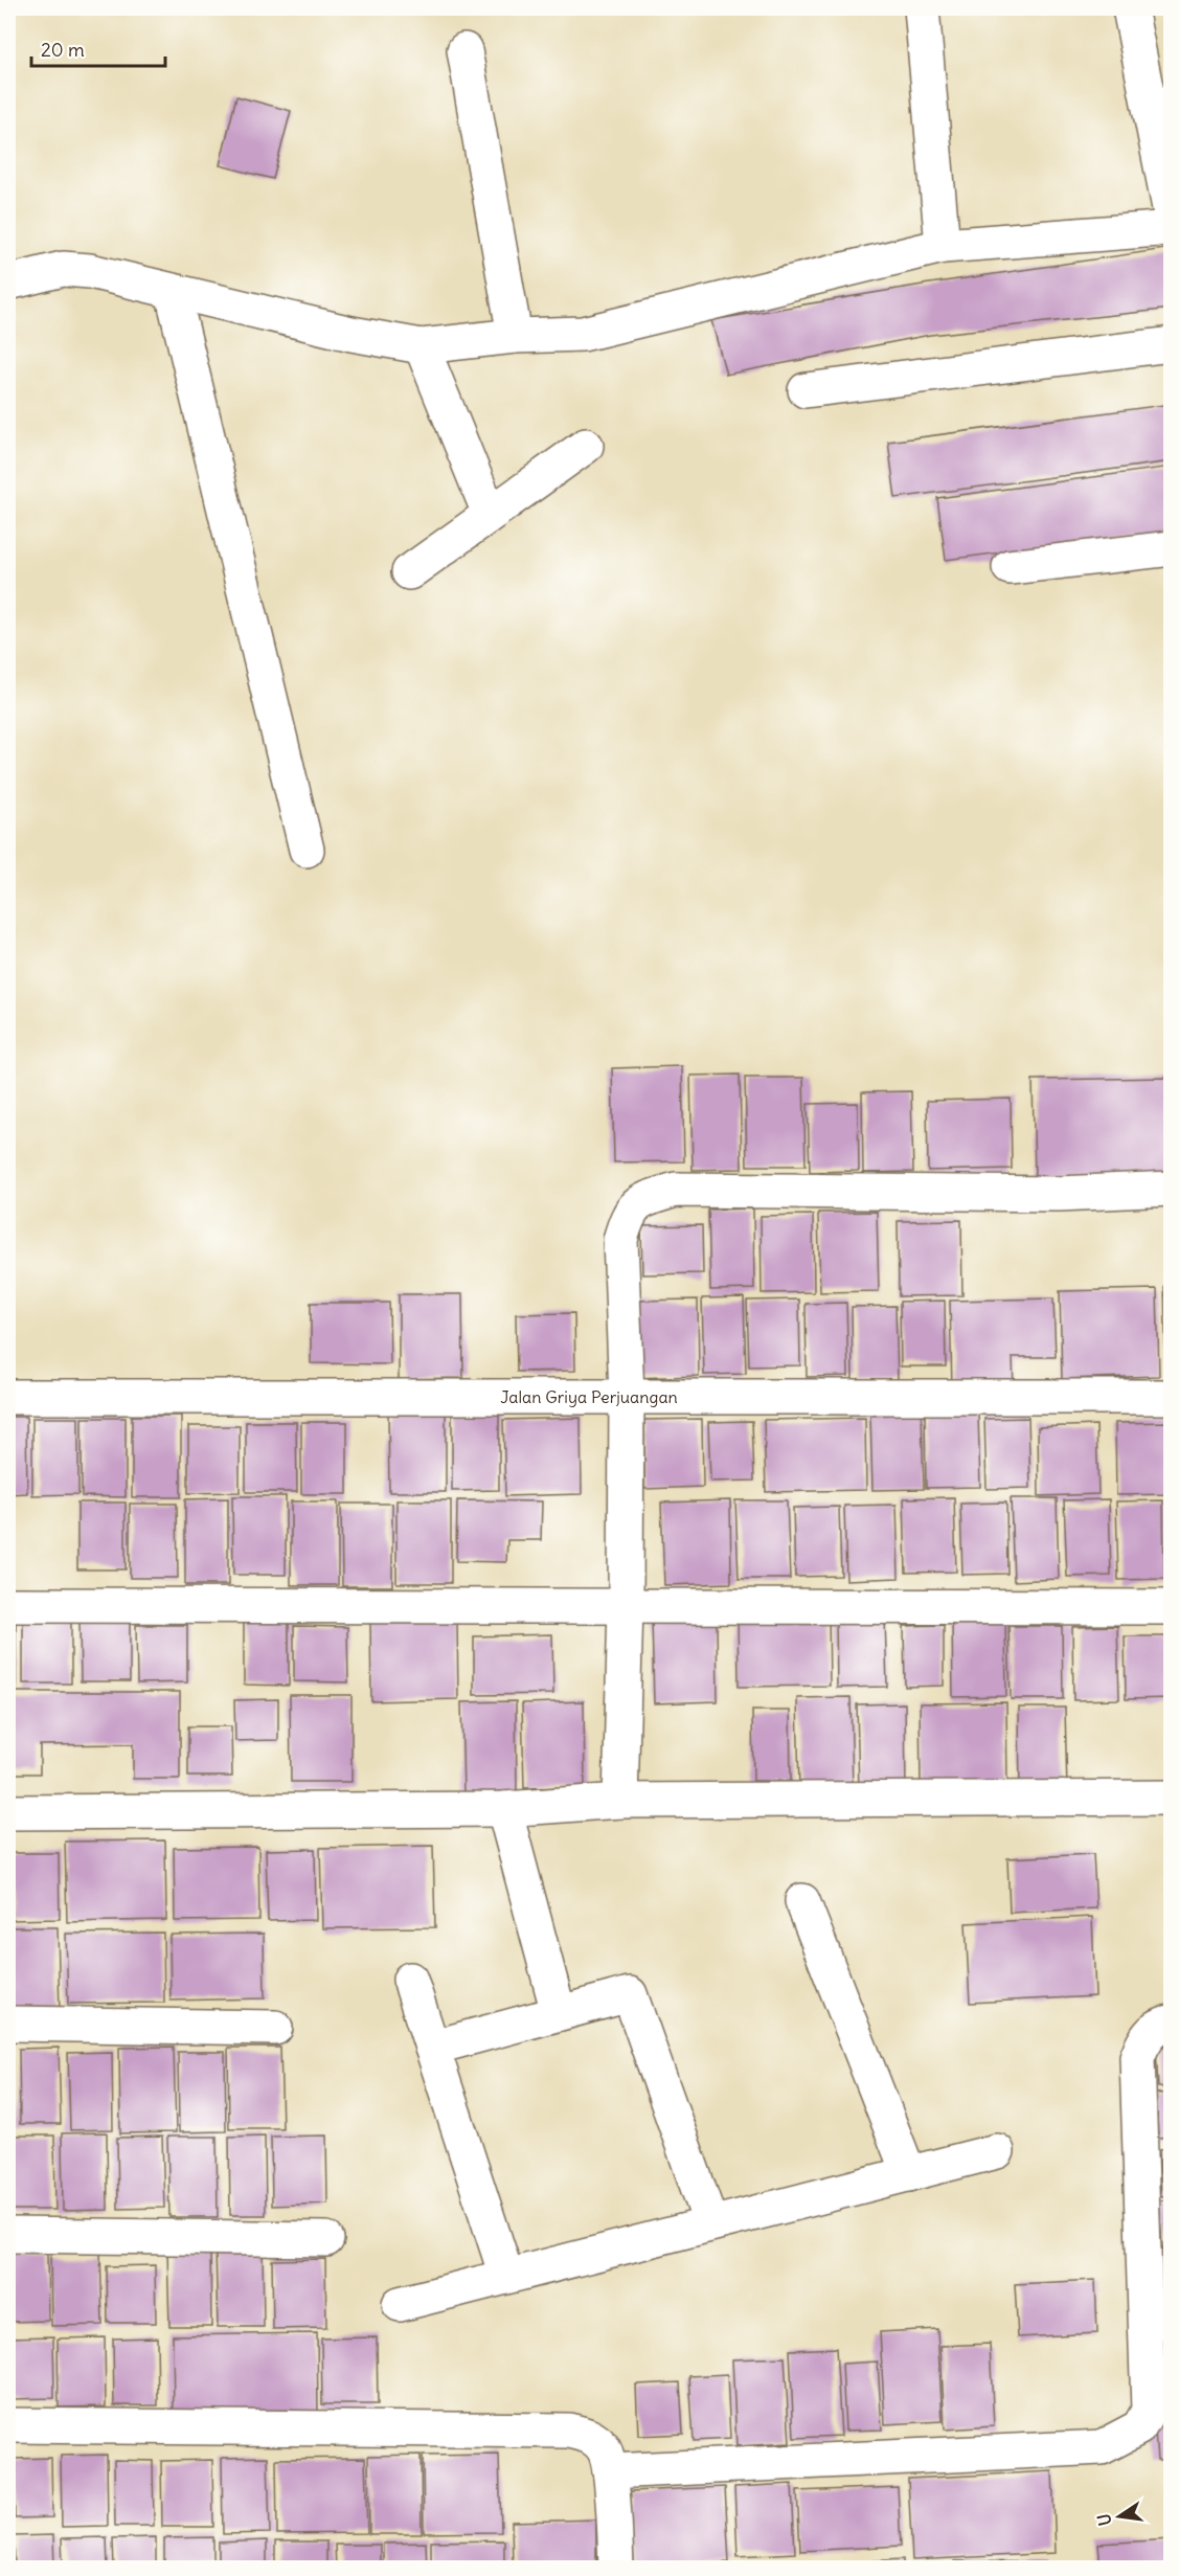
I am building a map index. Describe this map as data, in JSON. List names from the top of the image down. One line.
{"streets":{"street":["Jalan Griya Perjuangan"]},"scale_bar":"20 m","north":"left"}
